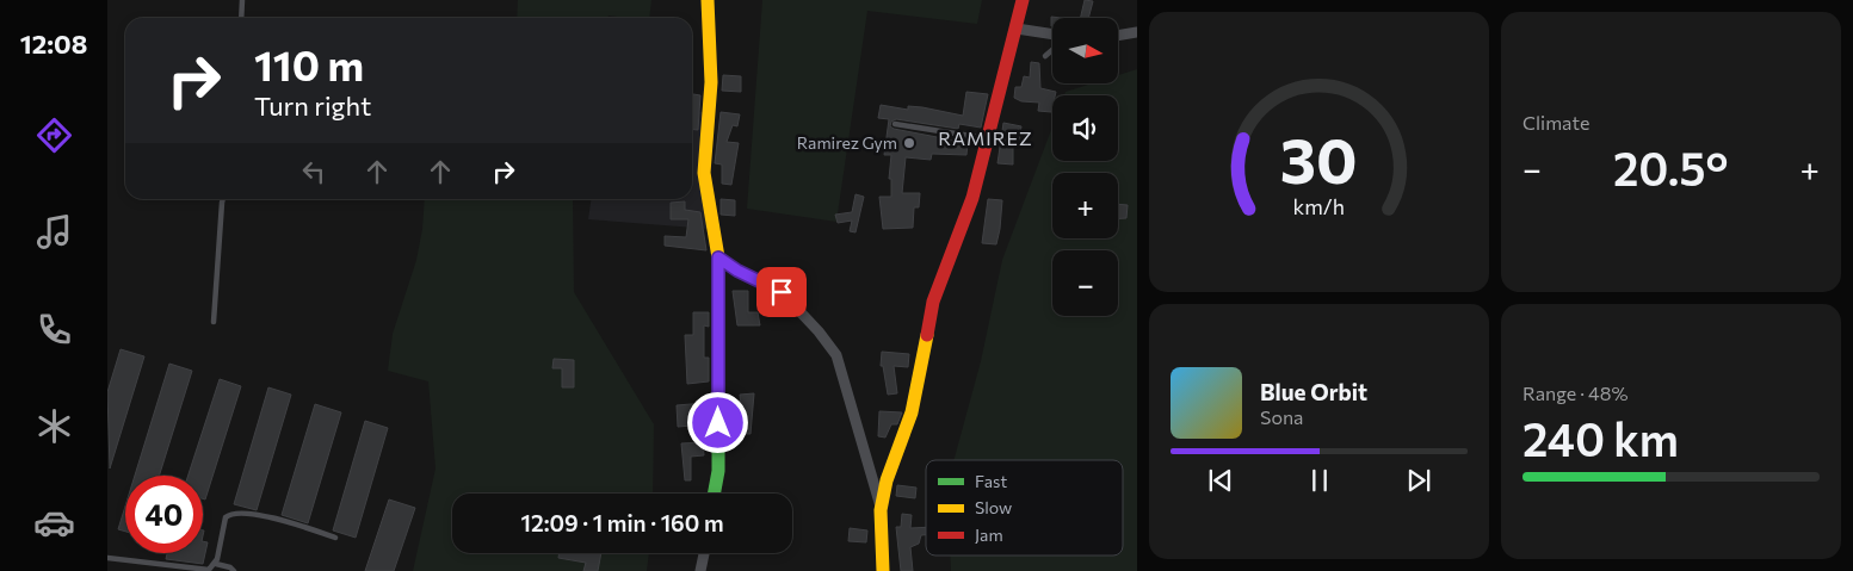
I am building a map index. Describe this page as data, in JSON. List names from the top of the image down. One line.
{"districts":["RAMIREZ"],"places":["Ramirez Gym"],"legend":["Fast","Slow","Jam"],"north":"right","page":{"tabs":"12:08","tile":["Climate",["Range · 48%","240 km"]],"map_buttons":["+","−"],"turn":["110 m","Turn right"],"heat":["−","20.5°","+"],"song":["Blue Orbit","Sona"],"limit":"40","trip":"12:09 · 1 min · 160 m","gauge":["30","km/h"]}}
